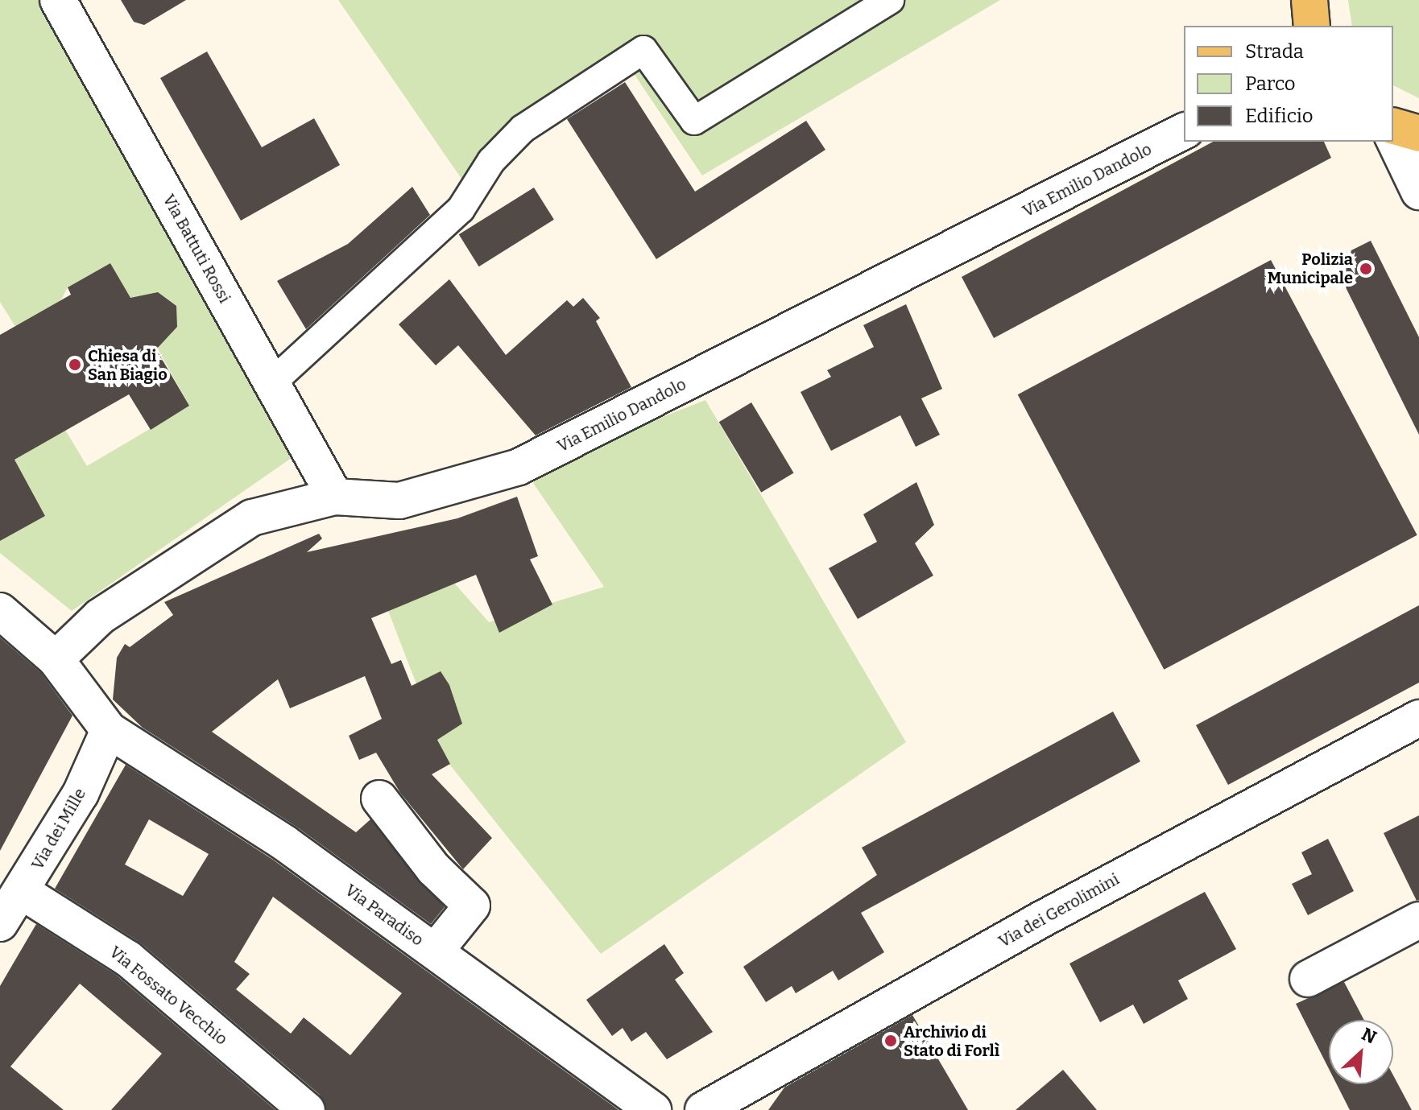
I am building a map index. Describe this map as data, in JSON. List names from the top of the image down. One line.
{"streets":{"street":["Via Emilio Dandolo","Via Battuti Rossi","Via dei Mille","Via dei Gerolimini","Via Paradiso","Via Fossato Vecchio"]},"crossings":[["Via Emilio Dandolo","Via Battuti Rossi"],["Via dei Mille","Via Paradiso"],["Via dei Mille","Via Fossato Vecchio"]],"places":["Polizia Municipale","Chiesa di San Biagio","Archivio di Stato di Forlì"],"legend":["Strada","Parco","Edificio"],"north":"top right"}
